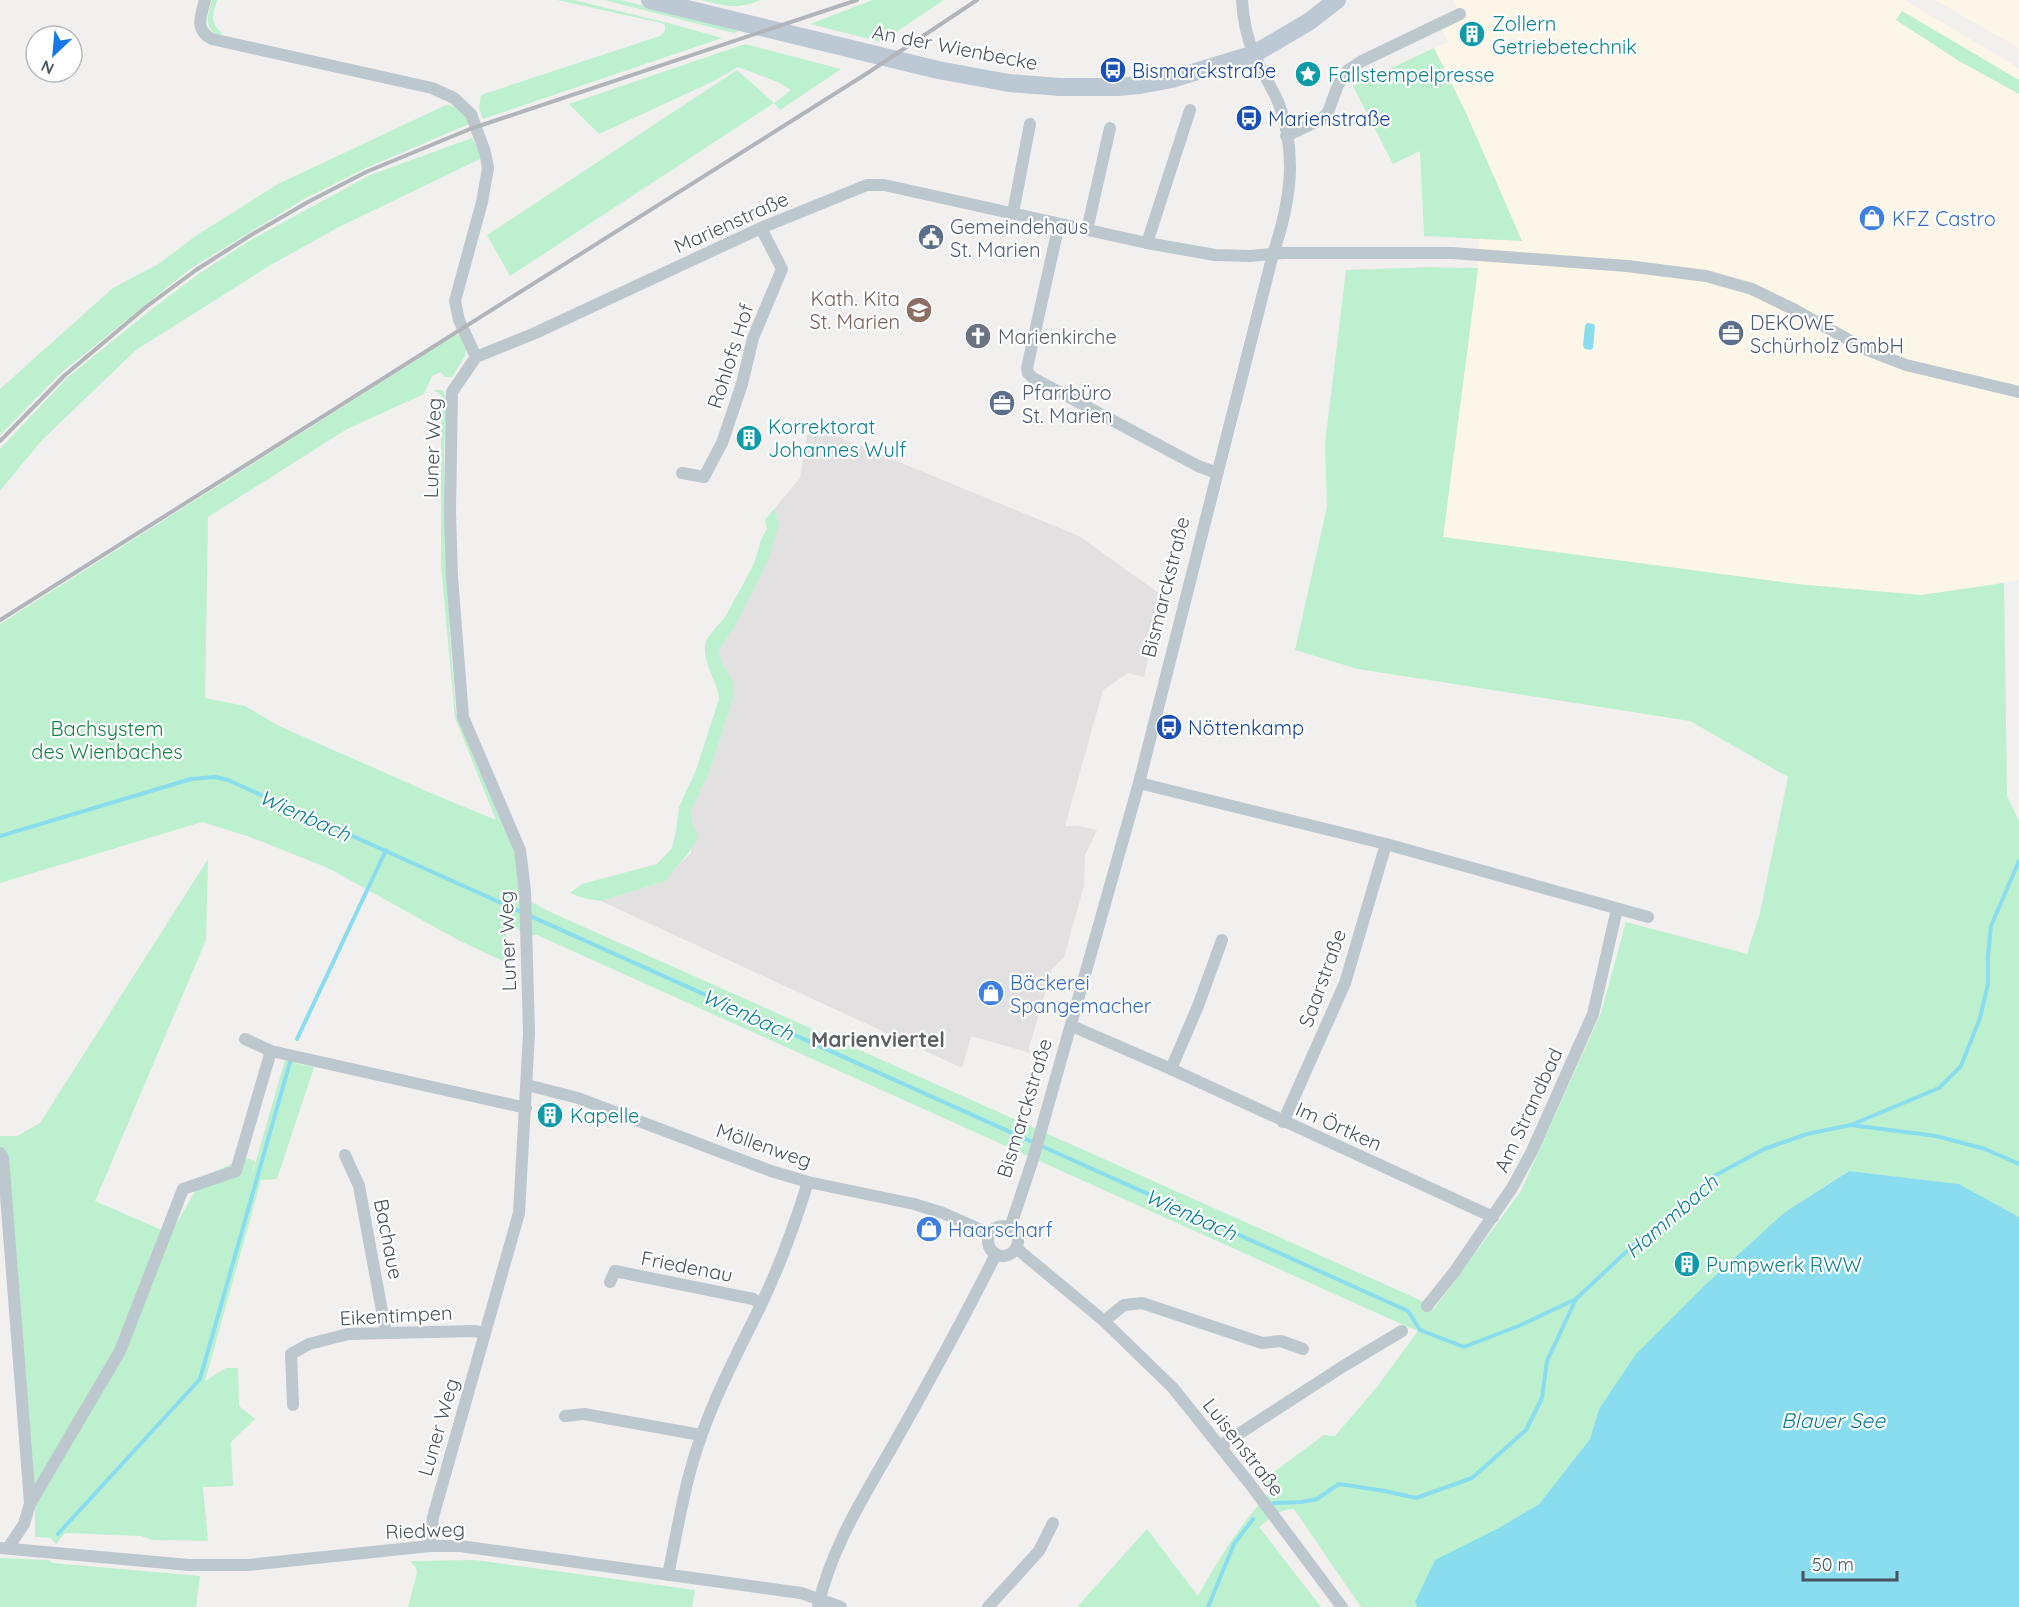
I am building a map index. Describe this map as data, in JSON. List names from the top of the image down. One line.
{"streets":{"street":["An der Wienbecke","Marienstraße","Rohlofs Hof","Luner Weg","Bismarckstraße","Saarstraße","Am Strandbad","Im Örtken","Möllenweg","Bachaue","Friedenau","Eikentimpen","Luisenstraße","Riedweg"]},"crossings":[["An der Wienbecke","Bismarckstraße"],["Marienstraße","Rohlofs Hof"],["Marienstraße","Luner Weg"],["Marienstraße","Bismarckstraße"],["Luner Weg","Möllenweg"],["Luner Weg","Eikentimpen"],["Luner Weg","Riedweg"],["Bismarckstraße","Im Örtken"],["Bismarckstraße","Möllenweg"],["Bismarckstraße","Luisenstraße"],["Saarstraße","Im Örtken"],["Am Strandbad","Im Örtken"],["Möllenweg","Luisenstraße"],["Bachaue","Eikentimpen"]],"districts":["Marienviertel"],"water":["Wienbach","Hammbach","Blauer See"],"parks":["Bachsystem des Wienbaches"],"places":{"building":["Zollern Getriebetechnik","Korrektorat Johannes Wulf","Kapelle","Pumpwerk RWW"],"bus stop":["Bismarckstraße","Marienstraße","Nöttenkamp"],"place":["Fallstempelpresse"],"shop":["KFZ Castro","Bäckerei Spangemacher","Haarscharf"],"public building":["Gemeindehaus St. Marien"],"school or university":["Kath. Kita St. Marien"],"office":["DEKOWE Schürholz GmbH","Pfarrbüro St. Marien"],"church":["Marienkirche"]},"scale_bar":"50 m","north":"bottom left"}
